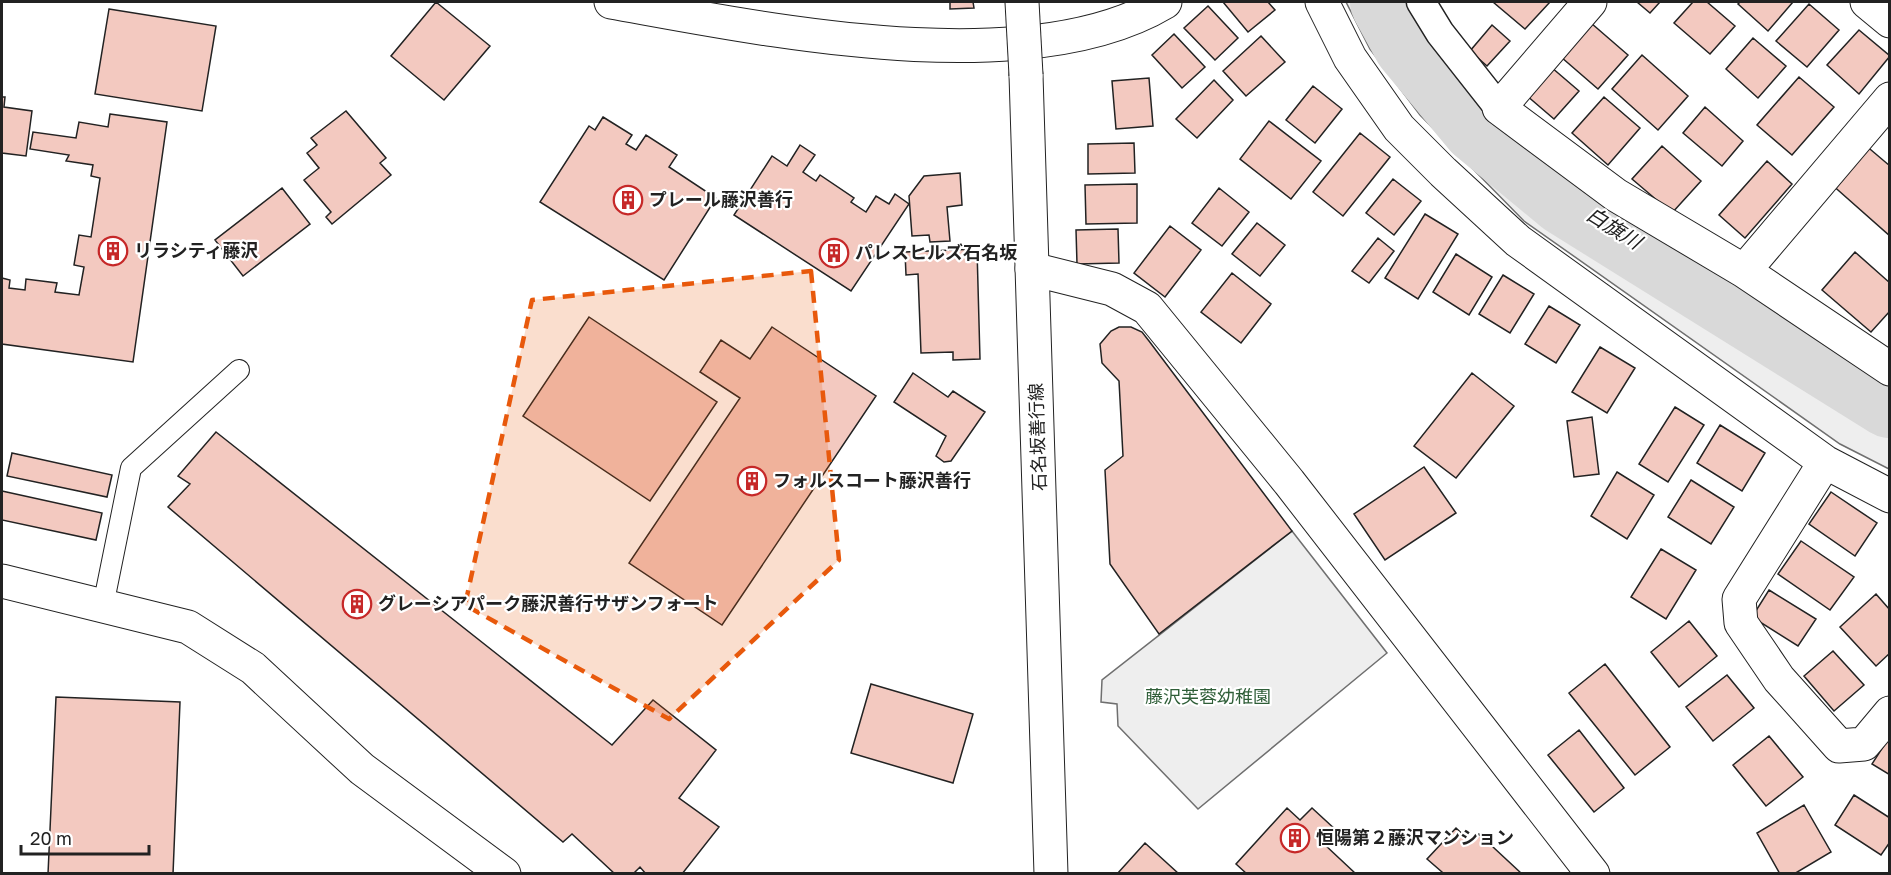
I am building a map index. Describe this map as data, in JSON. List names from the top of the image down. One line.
{"streets":{"street":["石名坂善行線"]},"water":["白旗川"],"parks":["藤沢芙蓉幼稚園"],"places":{"building":["プレール藤沢善行","リラシティ藤沢","パレスヒルズ石名坂","フォルスコート藤沢善行","グレーシアパーク藤沢善行サザンフォート","恒陽第２藤沢マンション"]},"scale_bar":"20 m"}
